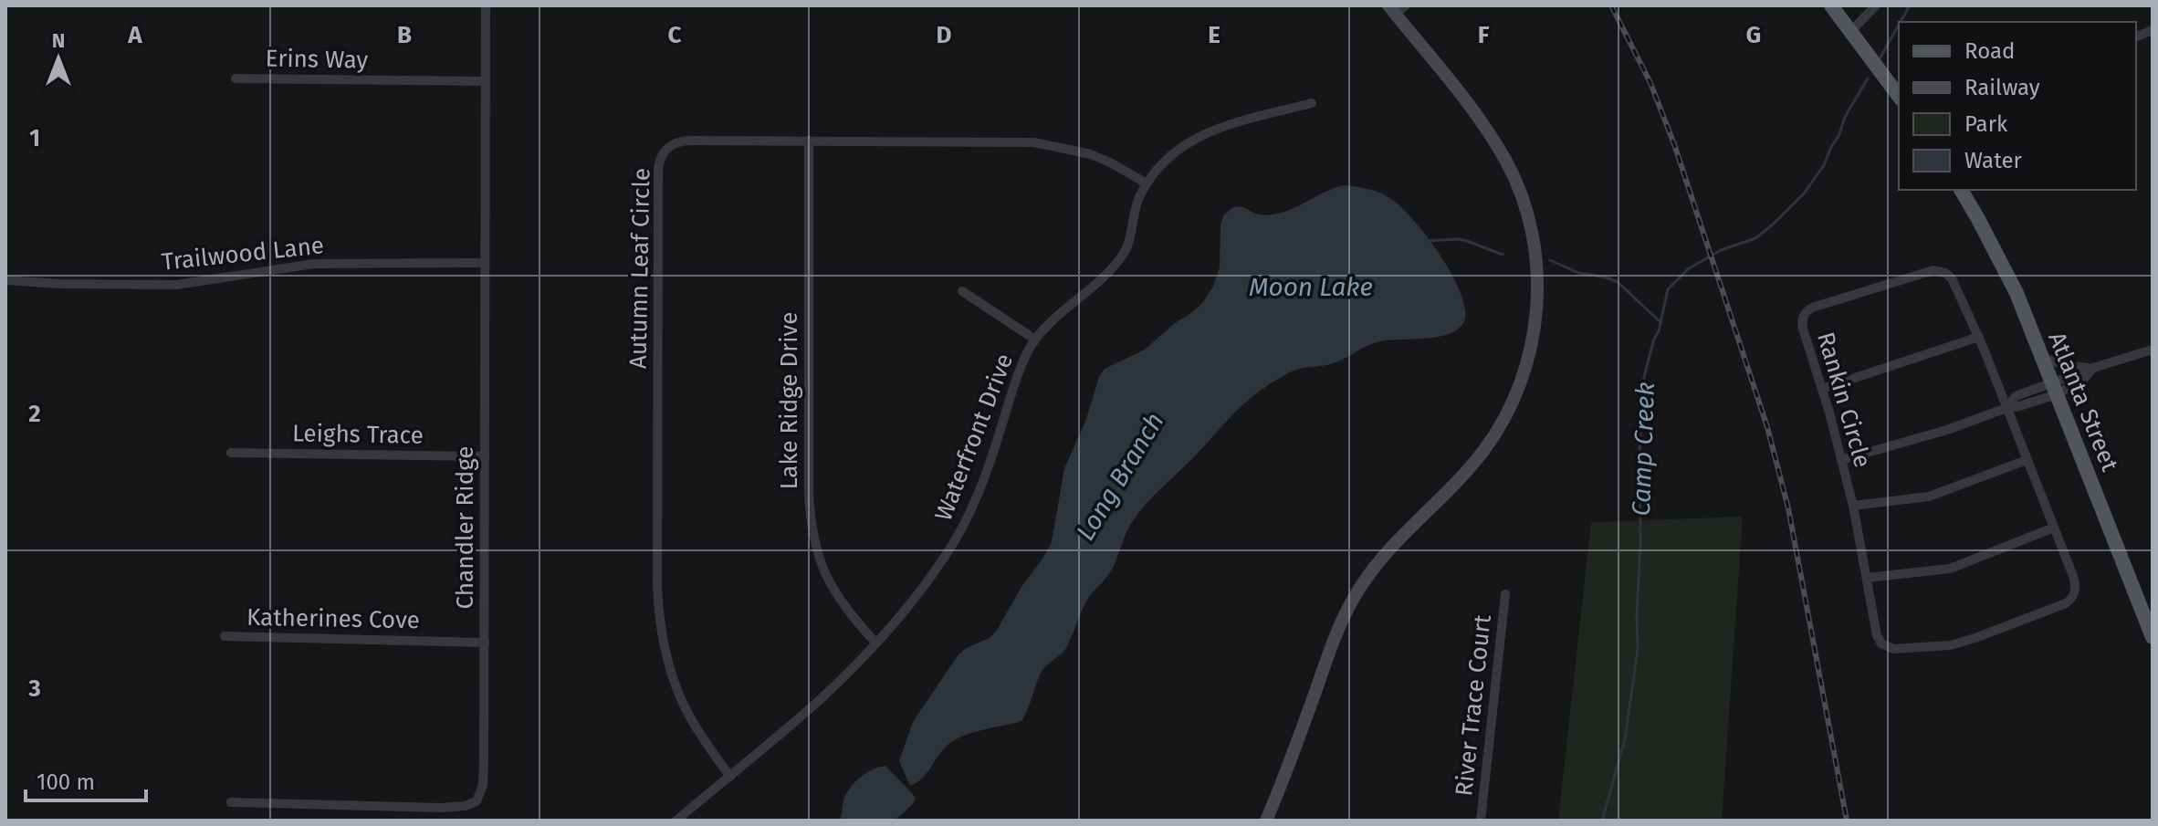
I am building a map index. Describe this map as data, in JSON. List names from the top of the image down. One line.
{"streets":{"main road":["Atlanta Street"],"street":["Erins Way","Trailwood Lane","Autumn Leaf Circle","Rankin Circle","Lake Ridge Drive","Leighs Trace","Waterfront Drive","Chandler Ridge","Katherines Cove","River Trace Court"]},"crossings":[["Erins Way","Chandler Ridge"],["Trailwood Lane","Chandler Ridge"],["Autumn Leaf Circle","Lake Ridge Drive"],["Autumn Leaf Circle","Waterfront Drive"],["Lake Ridge Drive","Waterfront Drive"],["Leighs Trace","Chandler Ridge"],["Chandler Ridge","Katherines Cove"]],"water":["Moon Lake","Camp Creek","Long Branch"],"legend":["Road","Railway","Park","Water"],"scale_bar":"100 m","north":"top","grid":{"columns":["A","B","C","D","E","F","G"],"rows":["1","2","3"]}}
